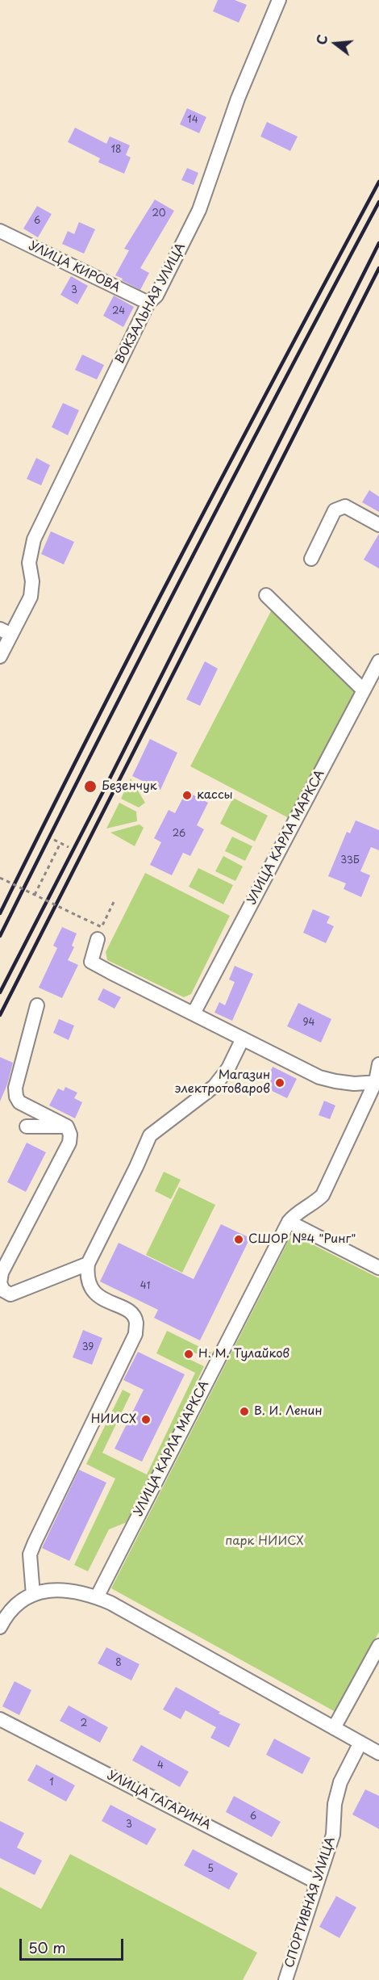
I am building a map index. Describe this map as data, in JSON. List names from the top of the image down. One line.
{"streets":{"street":["УЛИЦА КИРОВА","ВОКЗАЛЬНАЯ УЛИЦА","УЛИЦА КАРЛА МАРКСА","УЛИЦА ГАГАРИНА","СПОРТИВНАЯ УЛИЦА"]},"crossings":[["УЛИЦА КИРОВА","ВОКЗАЛЬНАЯ УЛИЦА"],["УЛИЦА ГАГАРИНА","СПОРТИВНАЯ УЛИЦА"]],"parks":["парк НИИСХ"],"places":["Безенчук","кассы","Магазин электротоваров","СШОР №4 \"Ринг\"","Н. М. Тулайков","В. И. Ленин","НИИСХ"],"house_numbers":["14","18","20","6","3","24","26","33Б","94","41","39","8","2","4","1","6","3","5"],"scale_bar":"50 m","north":"left"}
